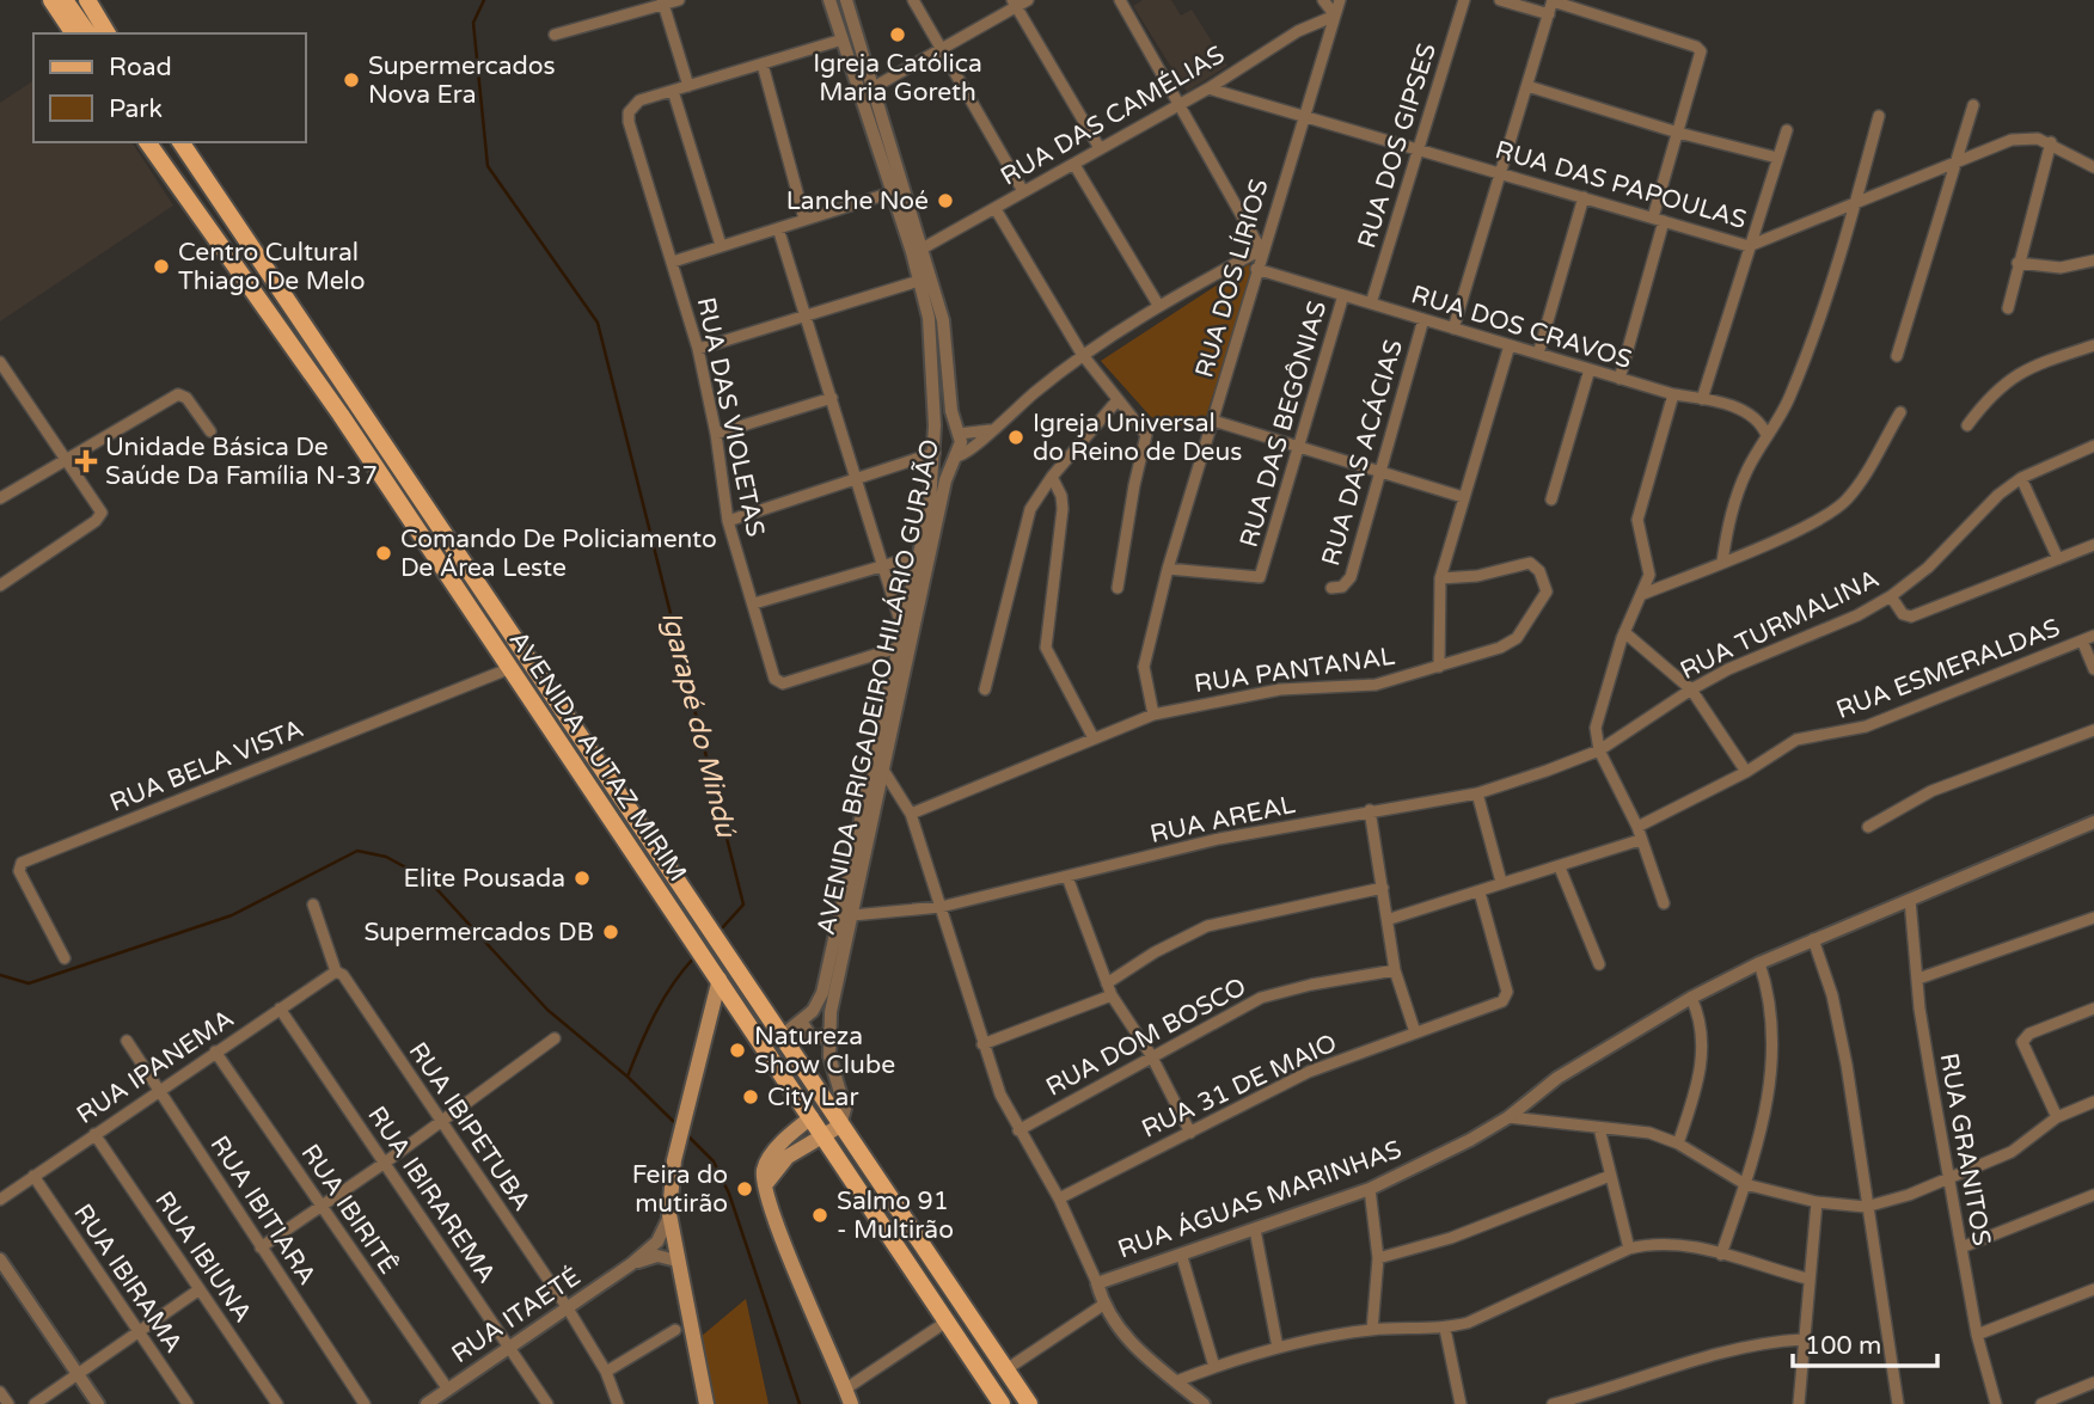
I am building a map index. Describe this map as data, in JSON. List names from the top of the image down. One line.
{"streets":{"main road":["AVENIDA AUTAZ MIRIM"],"street":["RUA DAS CAMÉLIAS","RUA DOS GIPSES","RUA DAS PAPOULAS","RUA DOS LÍRIOS","RUA DOS CRAVOS","RUA DAS VIOLETAS","RUA DAS BEGÔNIAS","RUA DAS ACÁCIAS","RUA TURMALINA","RUA ESMERALDAS","RUA PANTANAL","AVENIDA BRIGADEIRO HILÁRIO GURJÃO","RUA BELA VISTA","RUA AREAL","RUA DOM BOSCO","RUA IPANEMA","RUA 31 DE MAIO","RUA IBIPETUBA","RUA GRANITOS","RUA IBIRAREMA","RUA ÁGUAS MARINHAS","RUA IBIRITÊ","RUA IBITIARA","RUA IBIUNA","RUA IBIRAMA","RUA ITAETÉ"]},"crossings":[["RUA DAS CAMÉLIAS","RUA DAS PAPOULAS"],["RUA DAS CAMÉLIAS","RUA DOS LÍRIOS"],["RUA DAS CAMÉLIAS","AVENIDA BRIGADEIRO HILÁRIO GURJÃO"],["RUA DOS GIPSES","RUA DAS PAPOULAS"],["RUA DOS GIPSES","RUA DOS CRAVOS"],["RUA DAS PAPOULAS","RUA DOS LÍRIOS"],["RUA DOS LÍRIOS","RUA DOS CRAVOS"],["RUA DOS LÍRIOS","RUA DAS BEGÔNIAS"],["RUA DOS LÍRIOS","RUA PANTANAL"],["RUA DOS CRAVOS","RUA DAS BEGÔNIAS"],["RUA DOS CRAVOS","RUA DAS ACÁCIAS"],["RUA DAS VIOLETAS","AVENIDA BRIGADEIRO HILÁRIO GURJÃO"],["RUA TURMALINA","RUA AREAL"],["AVENIDA BRIGADEIRO HILÁRIO GURJÃO","AVENIDA AUTAZ MIRIM"],["AVENIDA BRIGADEIRO HILÁRIO GURJÃO","RUA AREAL"],["AVENIDA AUTAZ MIRIM","RUA BELA VISTA"],["RUA IPANEMA","RUA IBIPETUBA"],["RUA IPANEMA","RUA IBIRAREMA"],["RUA IPANEMA","RUA IBIRITÊ"],["RUA IPANEMA","RUA IBITIARA"],["RUA IPANEMA","RUA IBIUNA"],["RUA IPANEMA","RUA IBIRAMA"],["RUA IBIPETUBA","RUA ITAETÉ"],["RUA GRANITOS","RUA ÁGUAS MARINHAS"],["RUA IBIRAREMA","RUA ITAETÉ"],["RUA IBIRITÊ","RUA ITAETÉ"]],"water":["Igarapé do Mindú"],"places":{"other":["Igreja Católica Maria Goreth","Supermercados Nova Era","Lanche Noé","Centro Cultural Thiago De Melo","Igreja Universal do Reino de Deus","Comando De Policiamento De Área Leste","Elite Pousada","Supermercados DB","Natureza Show Clube","City Lar","Feira do mutirão","Salmo 91 - Multirão"],"health":["Unidade Básica De Saúde Da Família N-37"]},"legend":["Road","Park"],"scale_bar":"100 m"}
